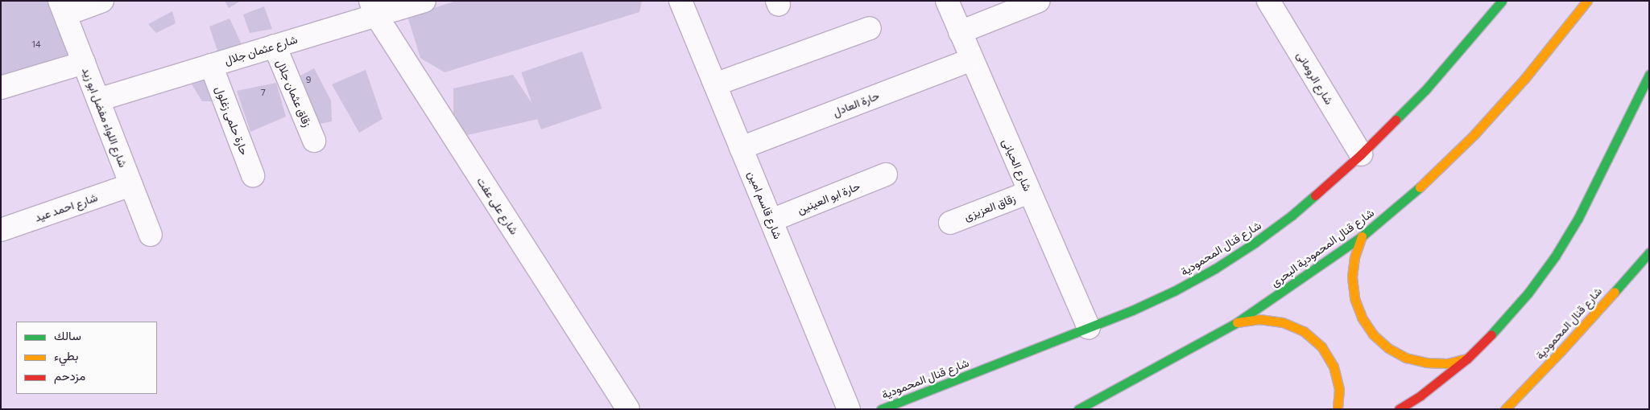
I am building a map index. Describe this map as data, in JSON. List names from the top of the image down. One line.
{"streets":{"main road":["شارع قنال المحمودية البحرى","شارع قنال المحمودية"],"street":["شارع عثمان جلال","شارع الرومانى","زقاق عثمان جلال","حارة العادل","شارع اللواء مفضل ابو زيد","حارة حلمى زغلول","شارع الحيانى","حارة ابو العينين","شارع قاسم امين","شارع على عفت","شارع احمد عيد","زقاق العزيزى"]},"crossings":[["شارع عثمان جلال","زقاق عثمان جلال"],["شارع عثمان جلال","شارع اللواء مفضل ابو زيد"],["شارع عثمان جلال","حارة حلمى زغلول"],["شارع عثمان جلال","شارع على عفت"],["شارع الرومانى","شارع قنال المحمودية"],["حارة العادل","شارع الحيانى"],["حارة العادل","شارع قاسم امين"],["شارع اللواء مفضل ابو زيد","شارع احمد عيد"],["شارع الحيانى","زقاق العزيزى"],["شارع الحيانى","شارع قنال المحمودية"],["حارة ابو العينين","شارع قاسم امين"]],"house_numbers":["14","9","7"],"legend":["سالك","بطيء","مزدحم"]}
